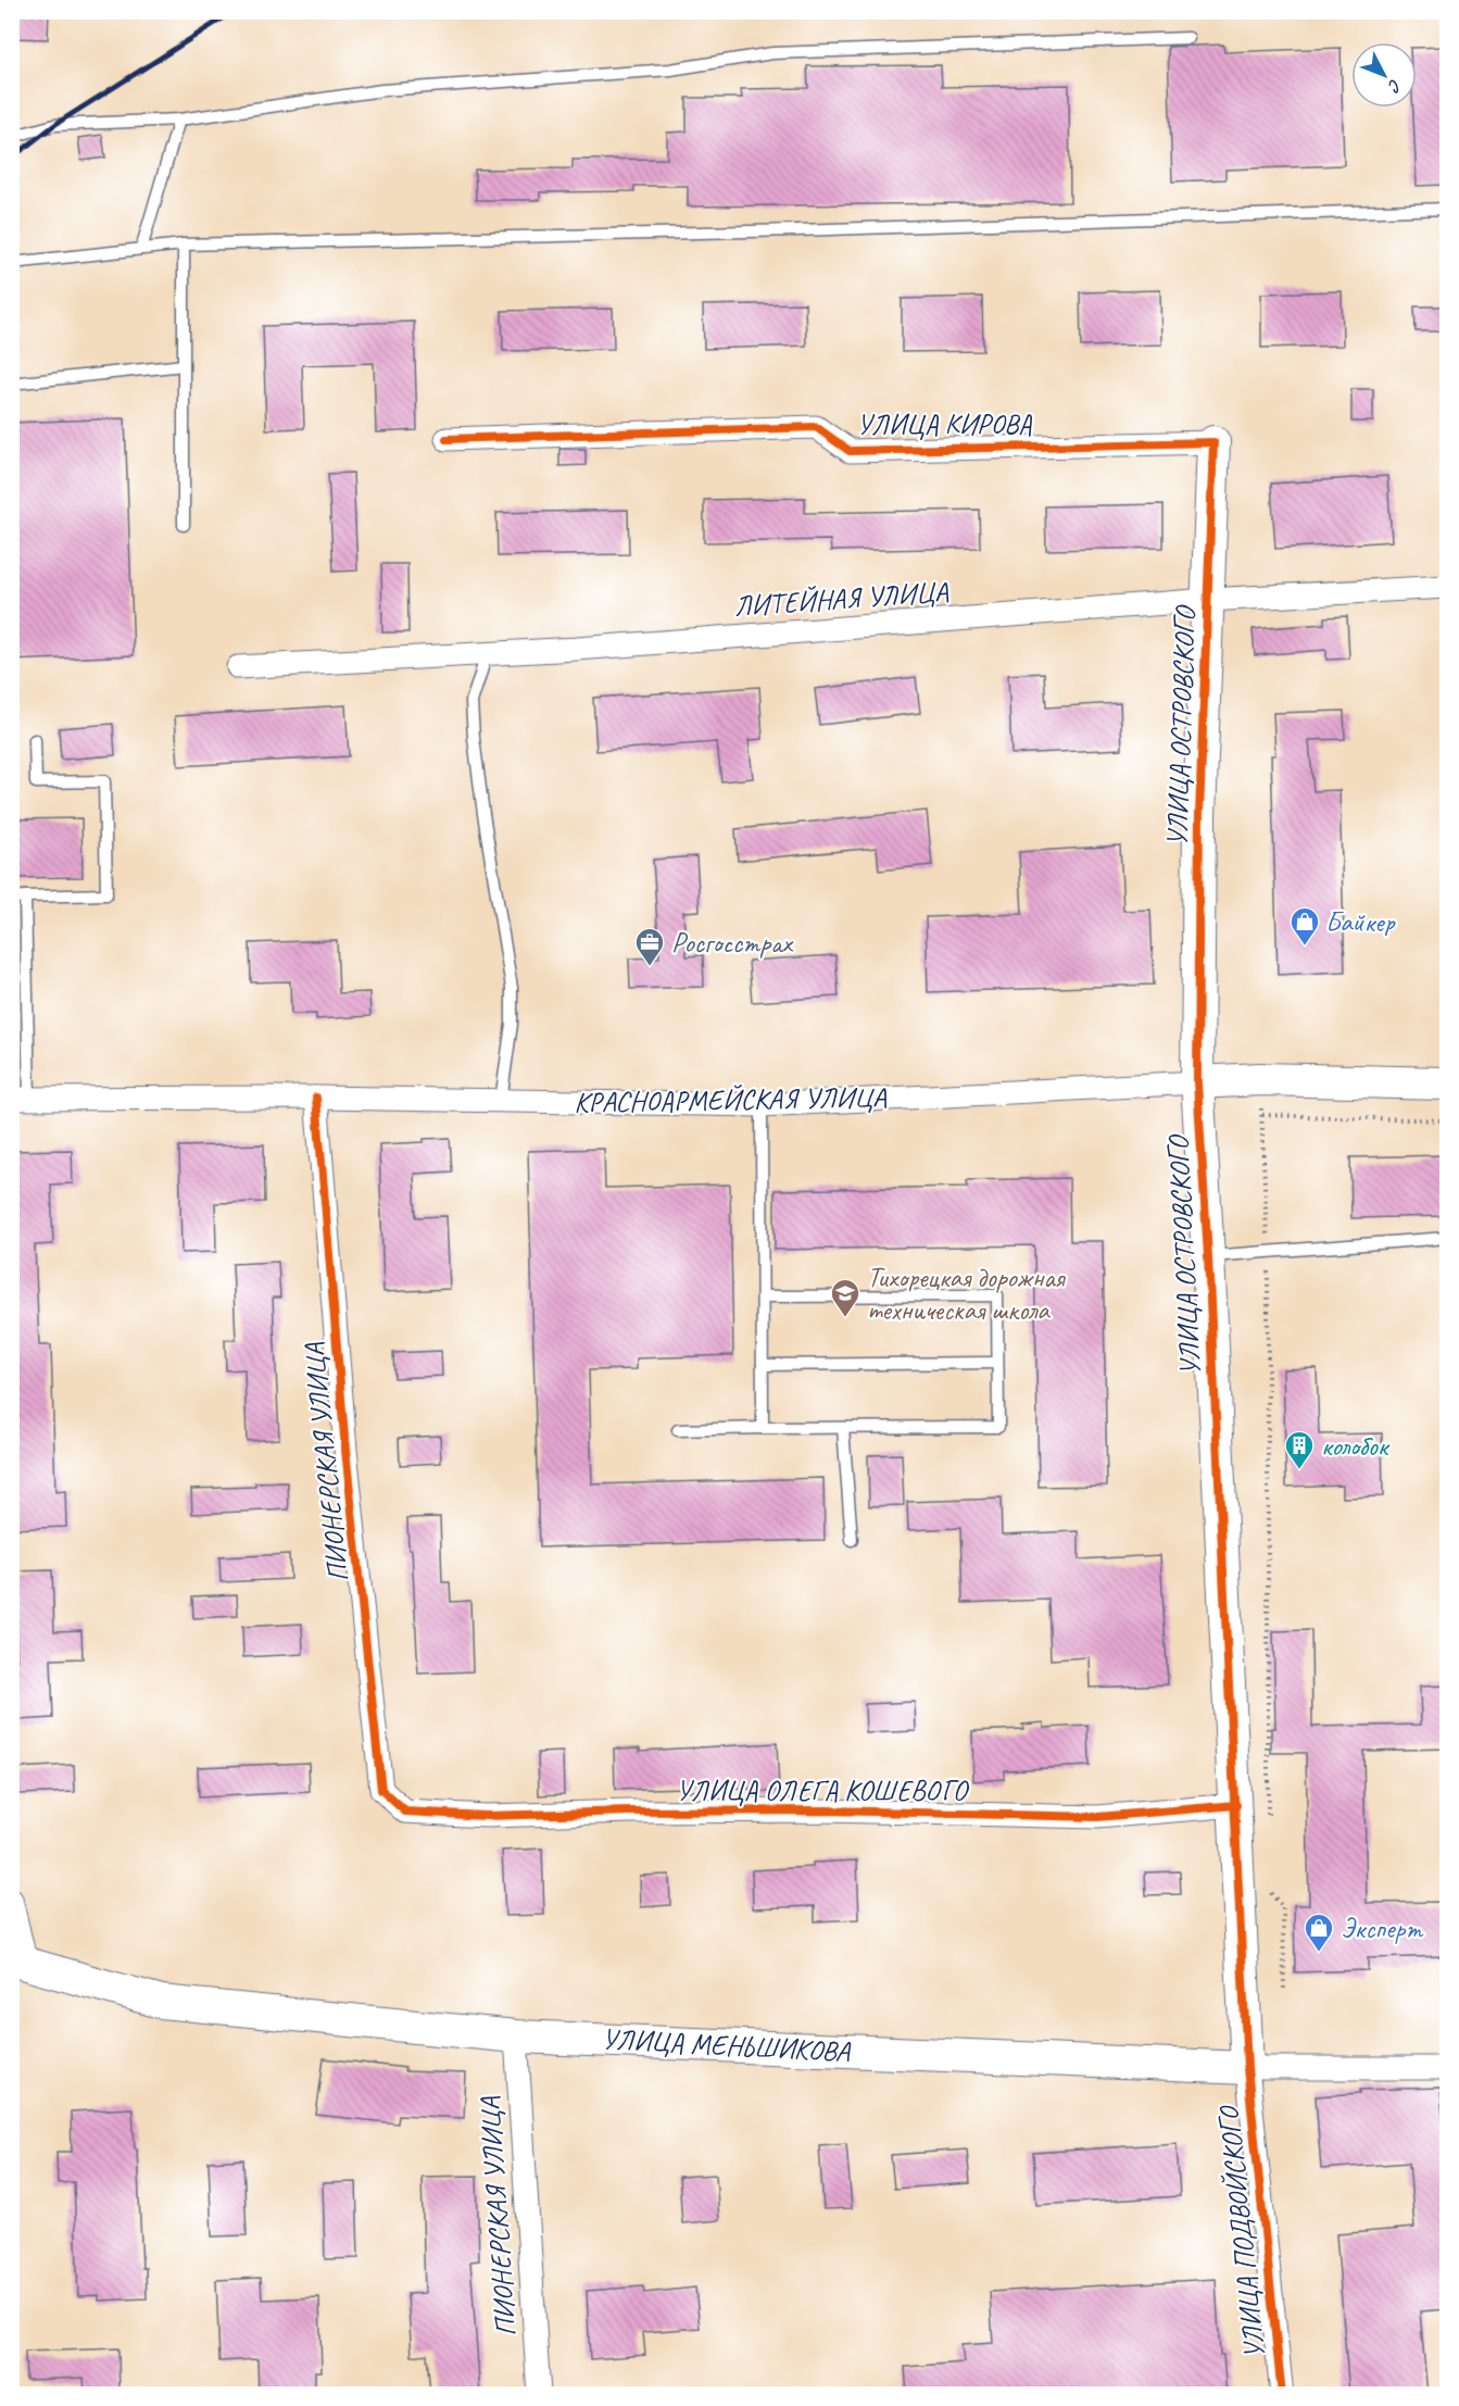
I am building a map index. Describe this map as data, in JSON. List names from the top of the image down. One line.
{"streets":{"street":["УЛИЦА КИРОВА","ЛИТЕЙНАЯ УЛИЦА","УЛИЦА ОСТРОВСКОГО","КРАСНОАРМЕЙСКАЯ УЛИЦА","ПИОНЕРСКАЯ УЛИЦА","УЛИЦА ОЛЕГА КОШЕВОГО","УЛИЦА МЕНЬШИКОВА","УЛИЦА ПОДВОЙСКОГО"]},"crossings":[["УЛИЦА КИРОВА","УЛИЦА ОСТРОВСКОГО"],["ЛИТЕЙНАЯ УЛИЦА","УЛИЦА ОСТРОВСКОГО"],["УЛИЦА ОСТРОВСКОГО","КРАСНОАРМЕЙСКАЯ УЛИЦА"],["УЛИЦА ОСТРОВСКОГО","УЛИЦА ОЛЕГА КОШЕВОГО"],["УЛИЦА ОСТРОВСКОГО","УЛИЦА МЕНЬШИКОВА"],["УЛИЦА ОСТРОВСКОГО","УЛИЦА ПОДВОЙСКОГО"],["КРАСНОАРМЕЙСКАЯ УЛИЦА","ПИОНЕРСКАЯ УЛИЦА"],["ПИОНЕРСКАЯ УЛИЦА","УЛИЦА ОЛЕГА КОШЕВОГО"],["ПИОНЕРСКАЯ УЛИЦА","УЛИЦА МЕНЬШИКОВА"],["УЛИЦА МЕНЬШИКОВА","УЛИЦА ПОДВОЙСКОГО"]],"places":{"shop":["Байкер","Эксперт"],"office":["Росгосстрах"],"school or university":["Тихорецкая дорожная техническая школа"],"building":["колобок"]},"north":"bottom right"}
